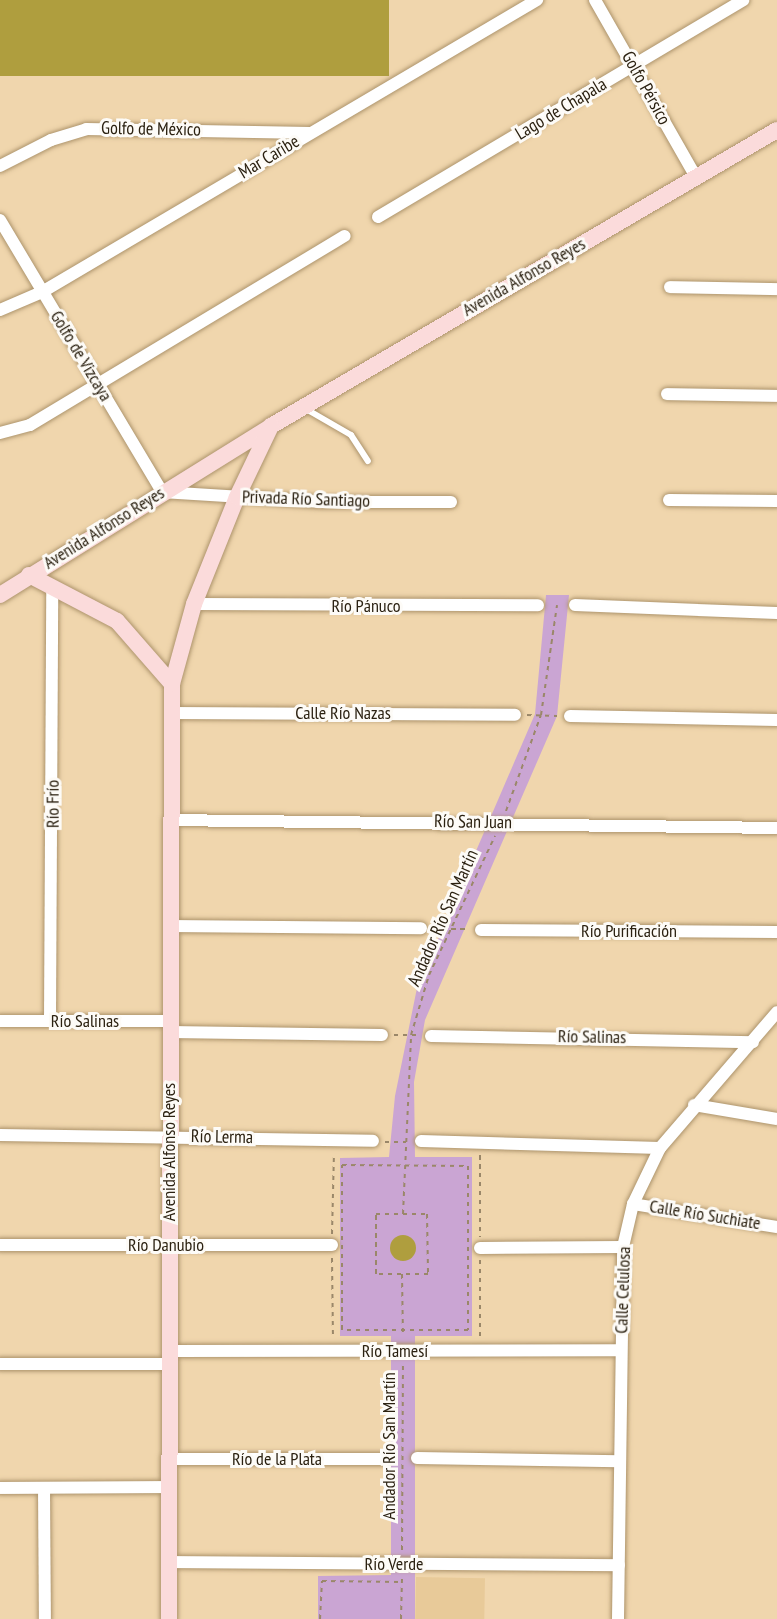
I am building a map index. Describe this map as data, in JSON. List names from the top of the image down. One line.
{"streets":{"street":["Golfo Pérsico","Lago de Chapala","Golfo de México","Mar Caribe","Avenida Alfonso Reyes","Golfo de Vizcaya","Privada Río Santiago","Río Pánuco","Calle Río Nazas","Río Frío","Río San Juan","Río Purificación","Río Salinas","Río Lerma","Calle Río Suchiate","Río Danubio","Calle Celulosa","Río Tamesí","Río de la Plata","Río Verde"],"path":["Andador Río San Martín"]},"crossings":[["Golfo Pérsico","Lago de Chapala"],["Golfo Pérsico","Avenida Alfonso Reyes"],["Golfo de México","Mar Caribe"],["Mar Caribe","Golfo de Vizcaya"],["Avenida Alfonso Reyes","Golfo de Vizcaya"],["Avenida Alfonso Reyes","Privada Río Santiago"],["Avenida Alfonso Reyes","Río Pánuco"],["Avenida Alfonso Reyes","Calle Río Nazas"],["Avenida Alfonso Reyes","Río Frío"],["Avenida Alfonso Reyes","Río San Juan"],["Avenida Alfonso Reyes","Río Salinas"],["Avenida Alfonso Reyes","Río Lerma"],["Avenida Alfonso Reyes","Río Danubio"],["Avenida Alfonso Reyes","Río Tamesí"],["Avenida Alfonso Reyes","Río de la Plata"],["Avenida Alfonso Reyes","Río Verde"],["Golfo de Vizcaya","Privada Río Santiago"],["Río Frío","Río Salinas"],["Río San Juan","Andador Río San Martín"],["Andador Río San Martín","Río Tamesí"],["Andador Río San Martín","Río Verde"],["Río Salinas","Calle Celulosa"],["Calle Río Suchiate","Calle Celulosa"],["Calle Celulosa","Río Tamesí"],["Calle Celulosa","Río Verde"]]}
